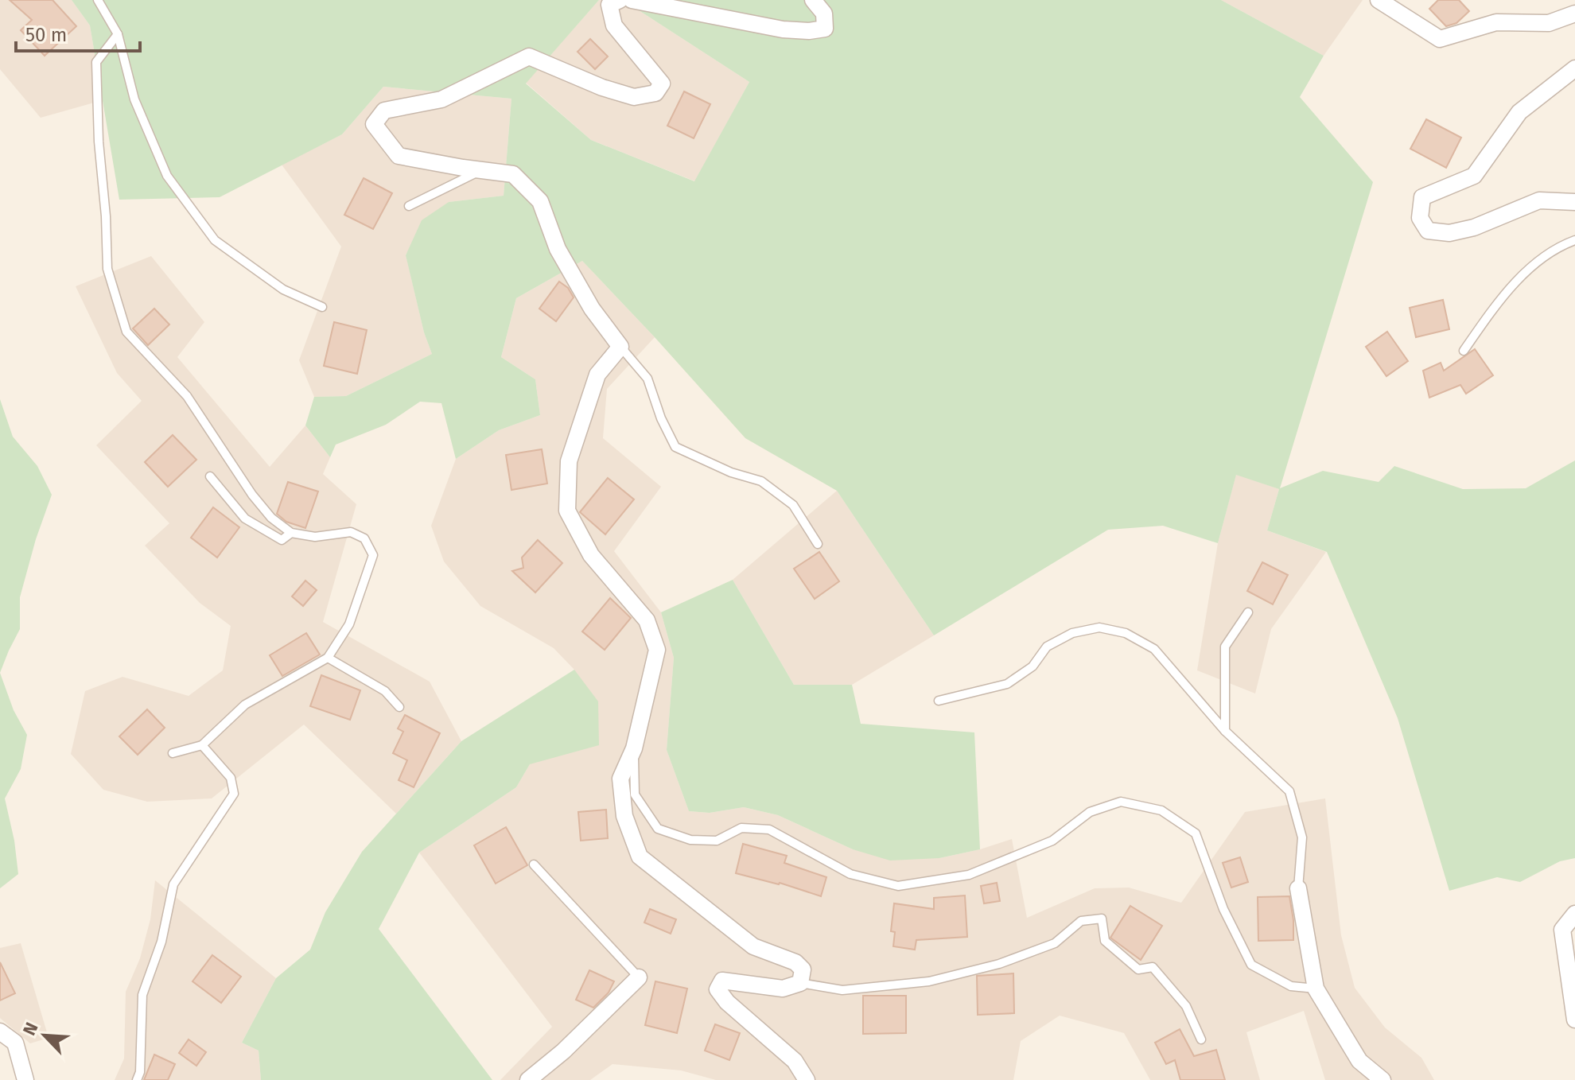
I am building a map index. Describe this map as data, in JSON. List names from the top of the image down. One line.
{"scale_bar":"50 m","north":"top left"}
